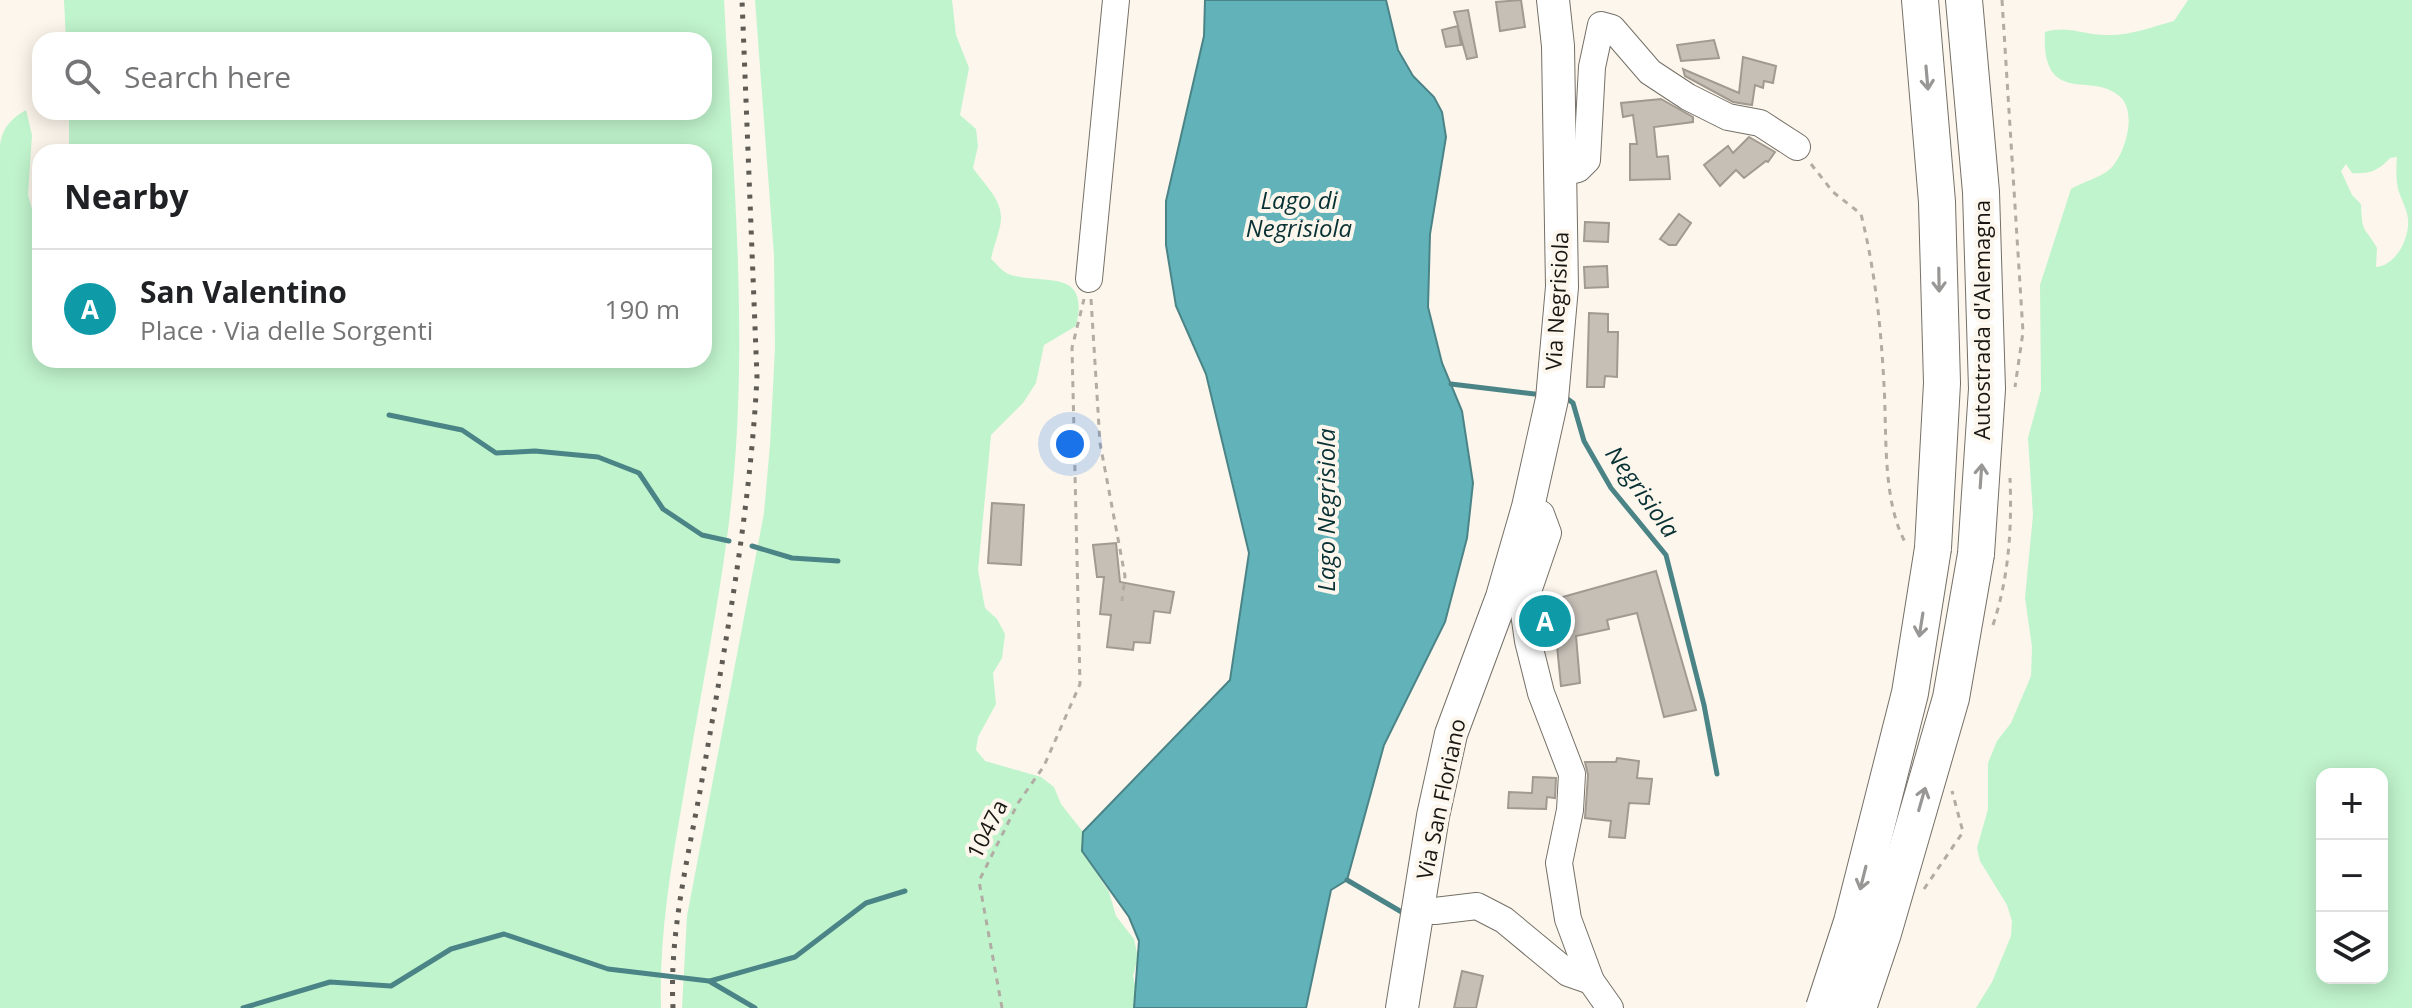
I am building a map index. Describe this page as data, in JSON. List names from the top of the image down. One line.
{"streets":{"highway":["Autostrada d'Alemagna"],"main road":["Via Negrisiola","Via San Floriano"],"path":["1047a"]},"crossings":[["Via Negrisiola","Via San Floriano"]],"water":["Lago di Negrisiola","Negrisiola","Lago Negrisiola"],"page":{"search":"Search here","heading":"Nearby","list":[{"mark":"A","name":"San Valentino","note":"Place · Via delle Sorgenti","value":"190 m"}],"pins":"A","map_buttons":["+","−"]}}
